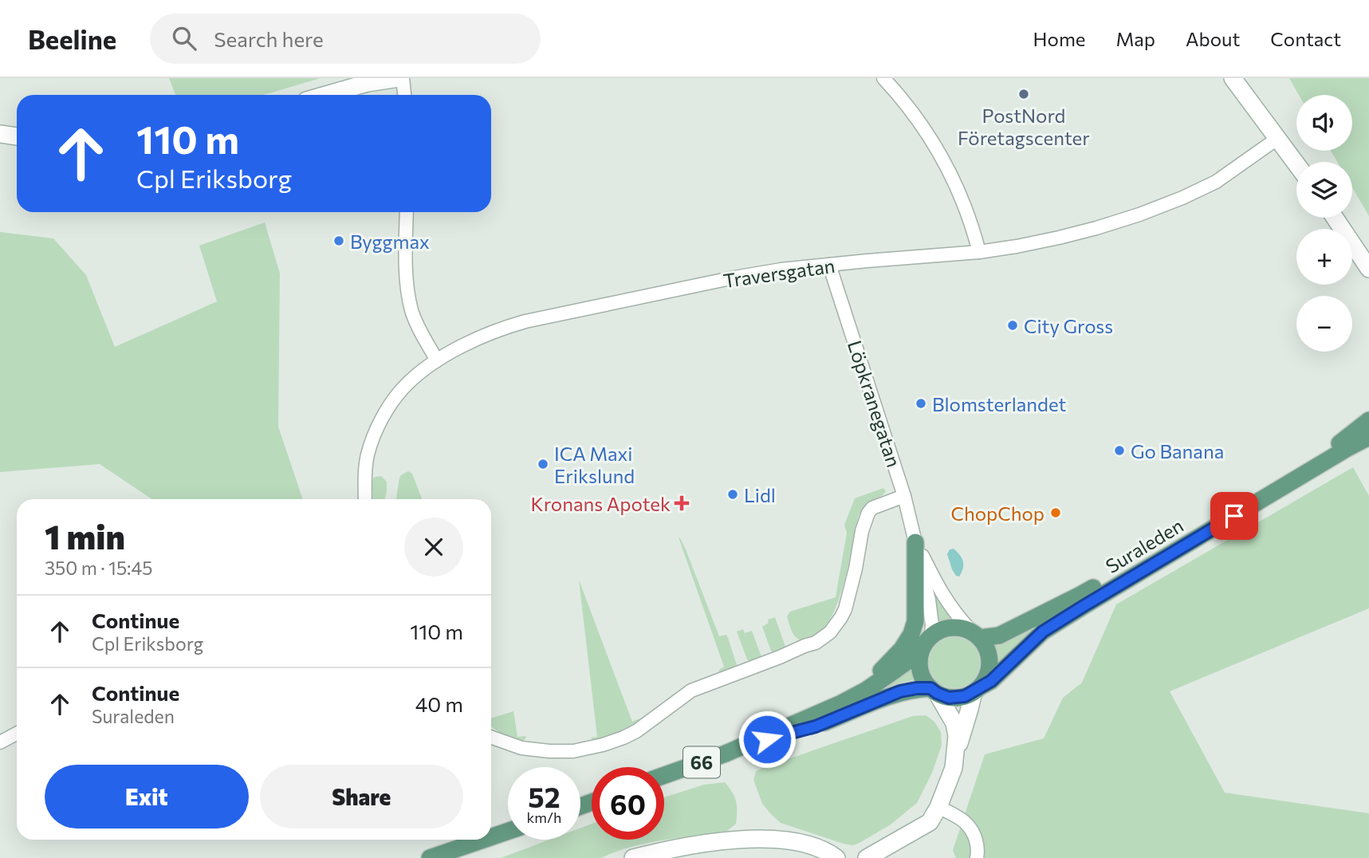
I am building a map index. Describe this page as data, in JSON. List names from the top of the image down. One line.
{"streets":{"main road":["Suraleden","66"],"street":["Traversgatan","Löpkranegatan"]},"crossings":[["Traversgatan","Löpkranegatan"],["Löpkranegatan","Suraleden"],["Löpkranegatan","66"],["Suraleden","66"]],"places":{"other":["PostNord Företagscenter","Byggmax","City Gross","Blomsterlandet","Go Banana","ICA Maxi Erikslund","Lidl","ChopChop"],"health":["Kronans Apotek"]},"page":{"header":"Beeline","search":"Search here","nav":["Home","Map","About","Contact"],"map_buttons":["+","−"],"turn":["110 m","Cpl Eriksborg"],"heading":["1 min","350 m · 15:45"],"list":[{"name":"Continue","note":"Cpl Eriksborg","value":"110 m"},{"name":"Continue","note":"Suraleden","value":"40 m"}],"buttons":["Exit","Share"],"speed":"52 km/h","limit":"60"}}
